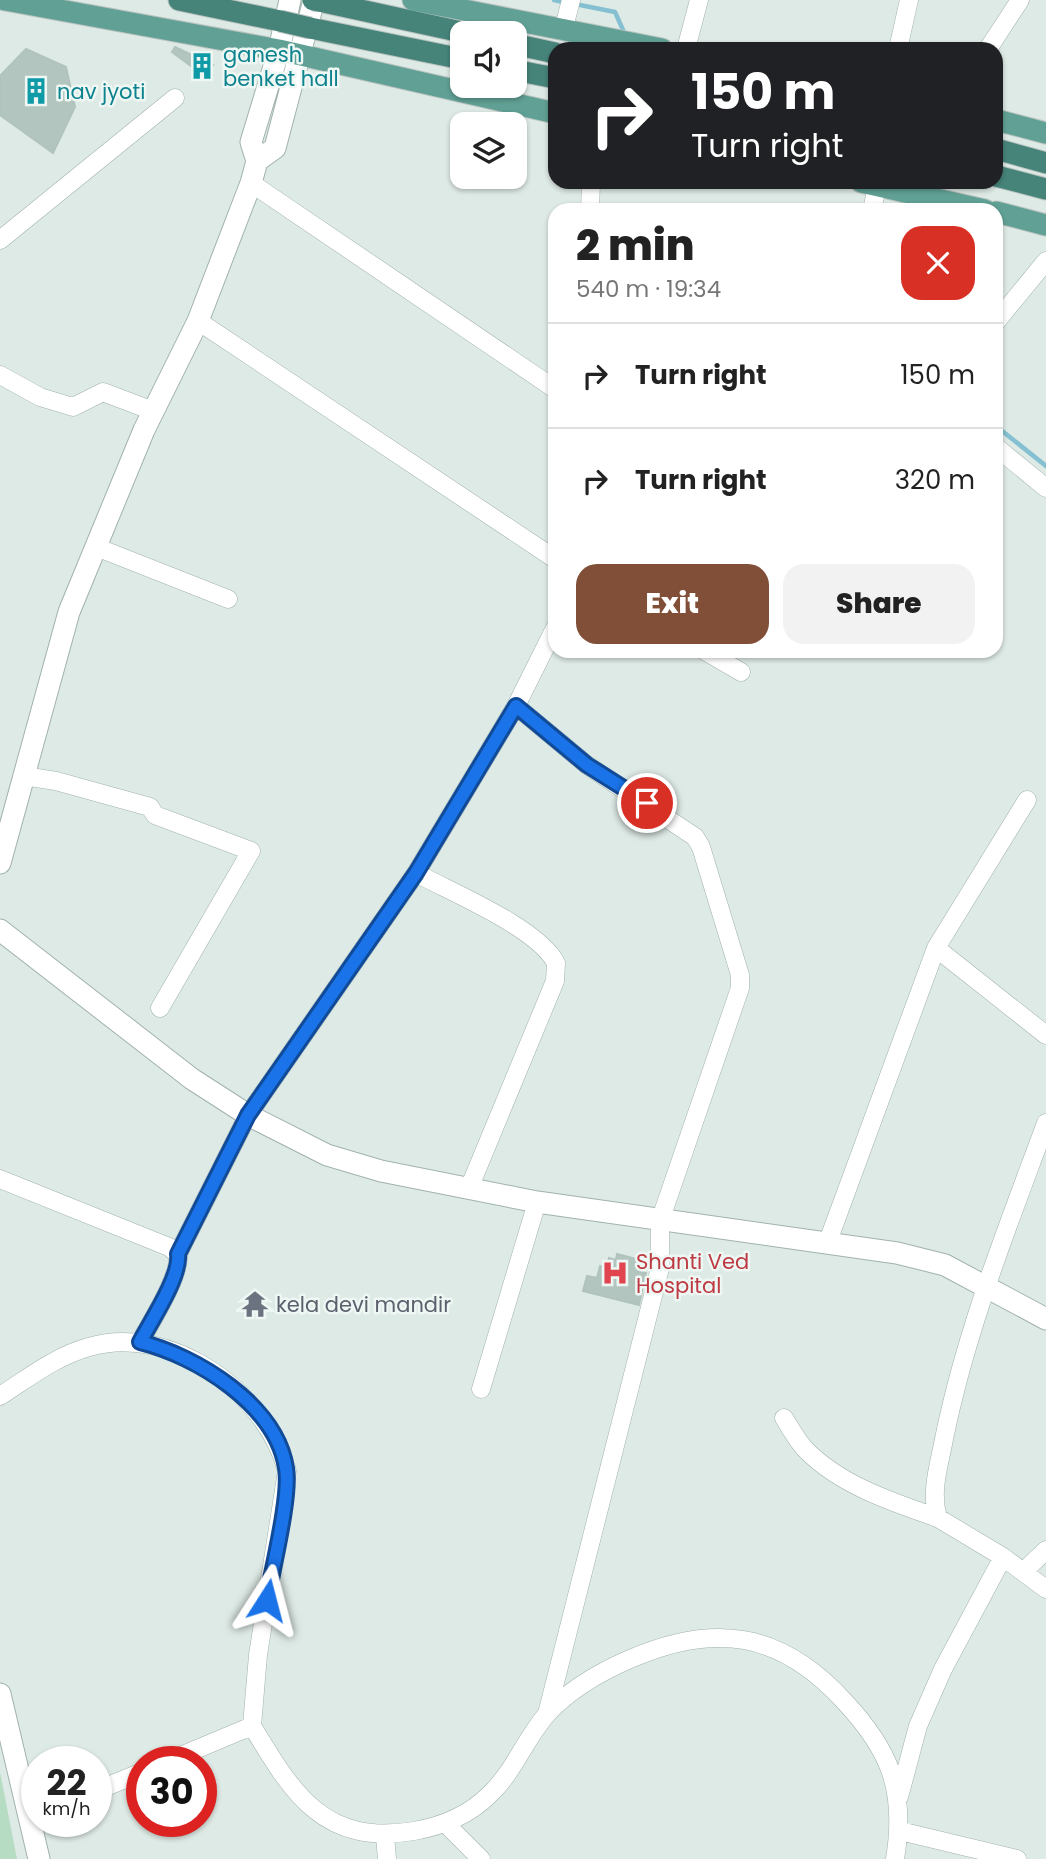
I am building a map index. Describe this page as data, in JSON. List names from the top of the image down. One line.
{"places":{"building":["ganesh benket hall","nav jyoti"],"hospital":["Shanti Ved Hospital"],"temple":["kela devi mandir"]},"page":{"turn":["150 m","Turn right"],"heading":["2 min","540 m · 19:34"],"list":[{"name":"Turn right","value":"150 m"},{"name":"Turn right","value":"320 m"}],"buttons":["Exit","Share"],"speed":"22 km/h","limit":"30"}}
